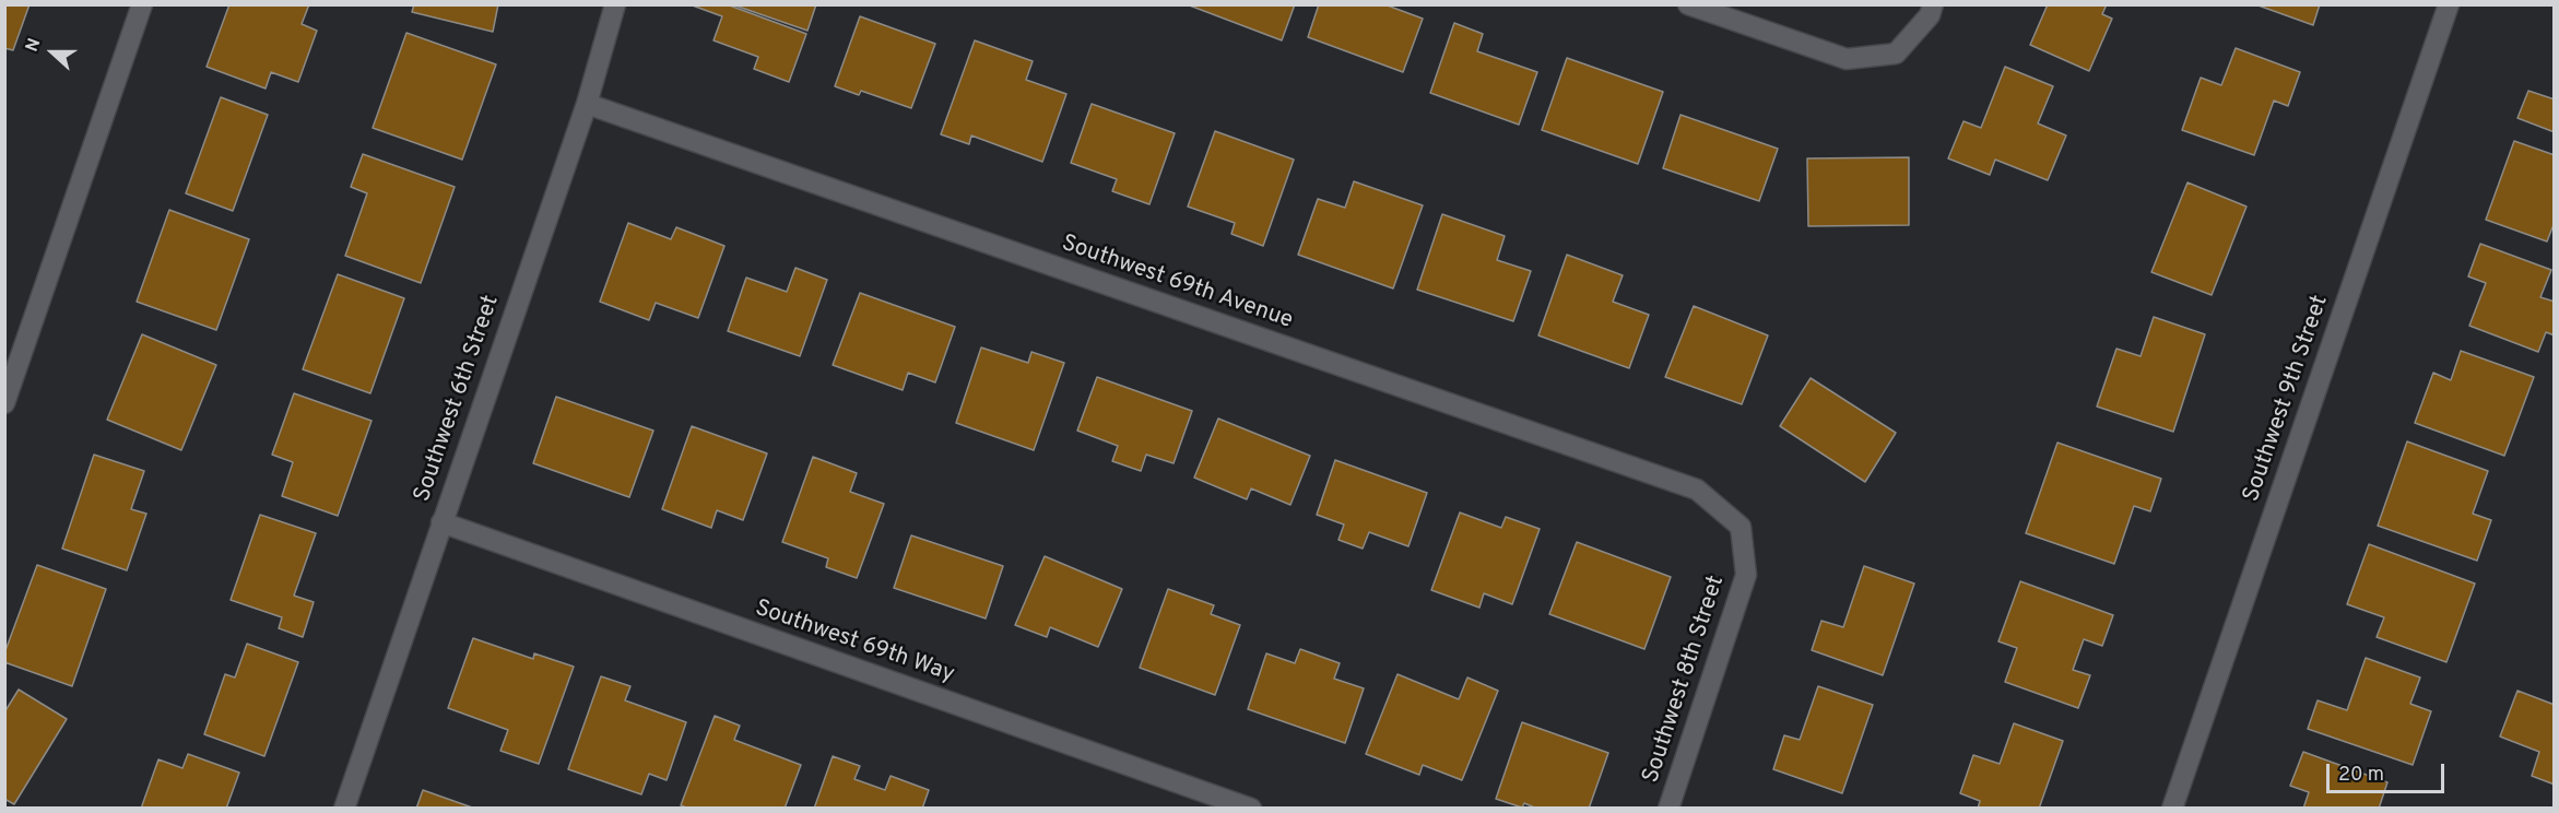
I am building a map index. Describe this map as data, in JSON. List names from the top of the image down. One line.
{"streets":{"street":["Southwest 69th Avenue","Southwest 6th Street","Southwest 9th Street","Southwest 69th Way","Southwest 8th Street"]},"crossings":[["Southwest 69th Avenue","Southwest 6th Street"],["Southwest 69th Avenue","Southwest 8th Street"],["Southwest 6th Street","Southwest 69th Way"]],"scale_bar":"20 m","north":"left"}
